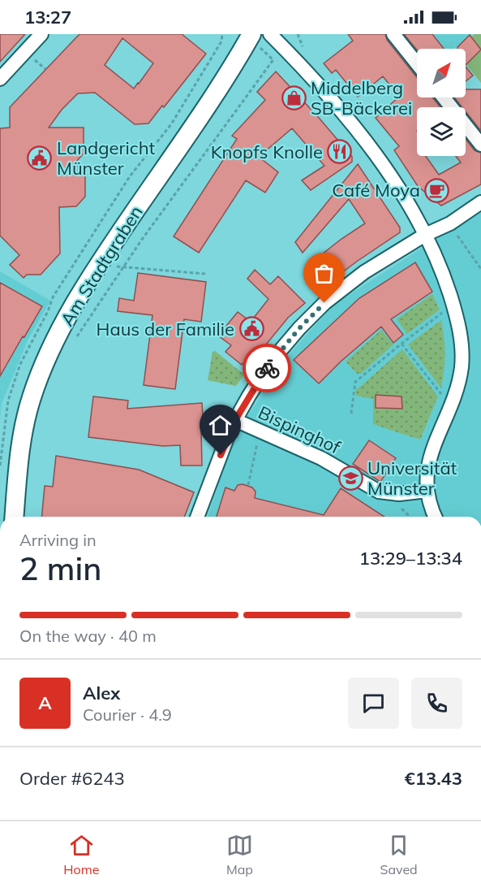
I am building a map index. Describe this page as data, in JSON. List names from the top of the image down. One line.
{"streets":{"main road":["Am Stadtgraben"],"street":["Bispinghof"]},"places":{"shop":["Middelberg SB-Bäckerei"],"restaurant":["Knopfs Knolle"],"public building":["Landgericht Münster","Haus der Familie"],"cafe":["Café Moya"],"school or university":["Universität Münster"]},"north":"top right","page":{"status":"13:27","heading":["2 min","Arriving in","13:29–13:34"],"panel":["Alex","Courier · 4.9","Order #6243","€13.43"],"bar":"On the way · 40 m","round":"A","tabs":["Home","Map","Saved"]}}
